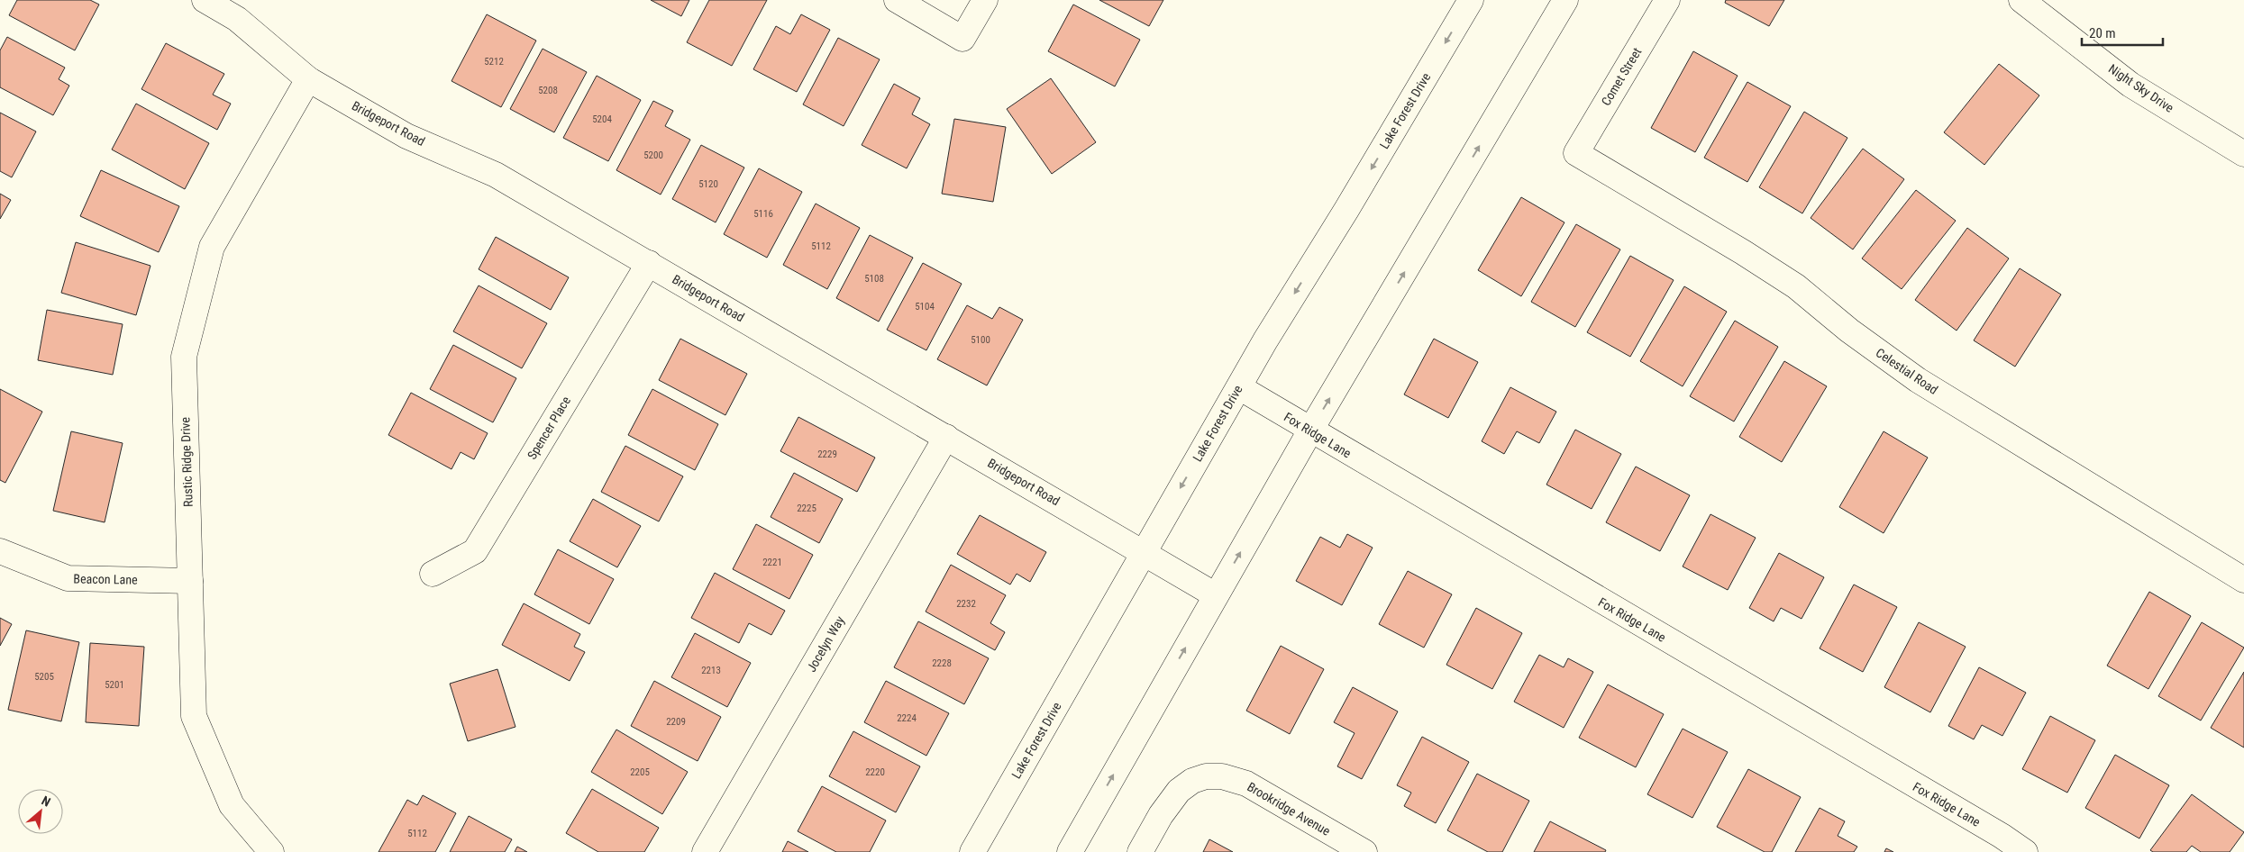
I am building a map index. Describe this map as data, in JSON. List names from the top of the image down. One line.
{"streets":{"street":["Comet Street","Night Sky Drive","Lake Forest Drive","Bridgeport Road","Celestial Road","Spencer Place","Fox Ridge Lane","Rustic Ridge Drive","Beacon Lane","Jocelyn Way","Brookridge Avenue"]},"crossings":[["Comet Street","Celestial Road"],["Lake Forest Drive","Bridgeport Road"],["Lake Forest Drive","Fox Ridge Lane"],["Bridgeport Road","Spencer Place"],["Bridgeport Road","Rustic Ridge Drive"],["Bridgeport Road","Jocelyn Way"],["Rustic Ridge Drive","Beacon Lane"]],"house_numbers":["5212","5208","5204","5200","5120","5116","5112","5108","5104","5100","2229","2225","2221","2232","2228","2213","5205","5201","2224","2209","2205","2220","5112"],"scale_bar":"20 m","north":"top right"}
